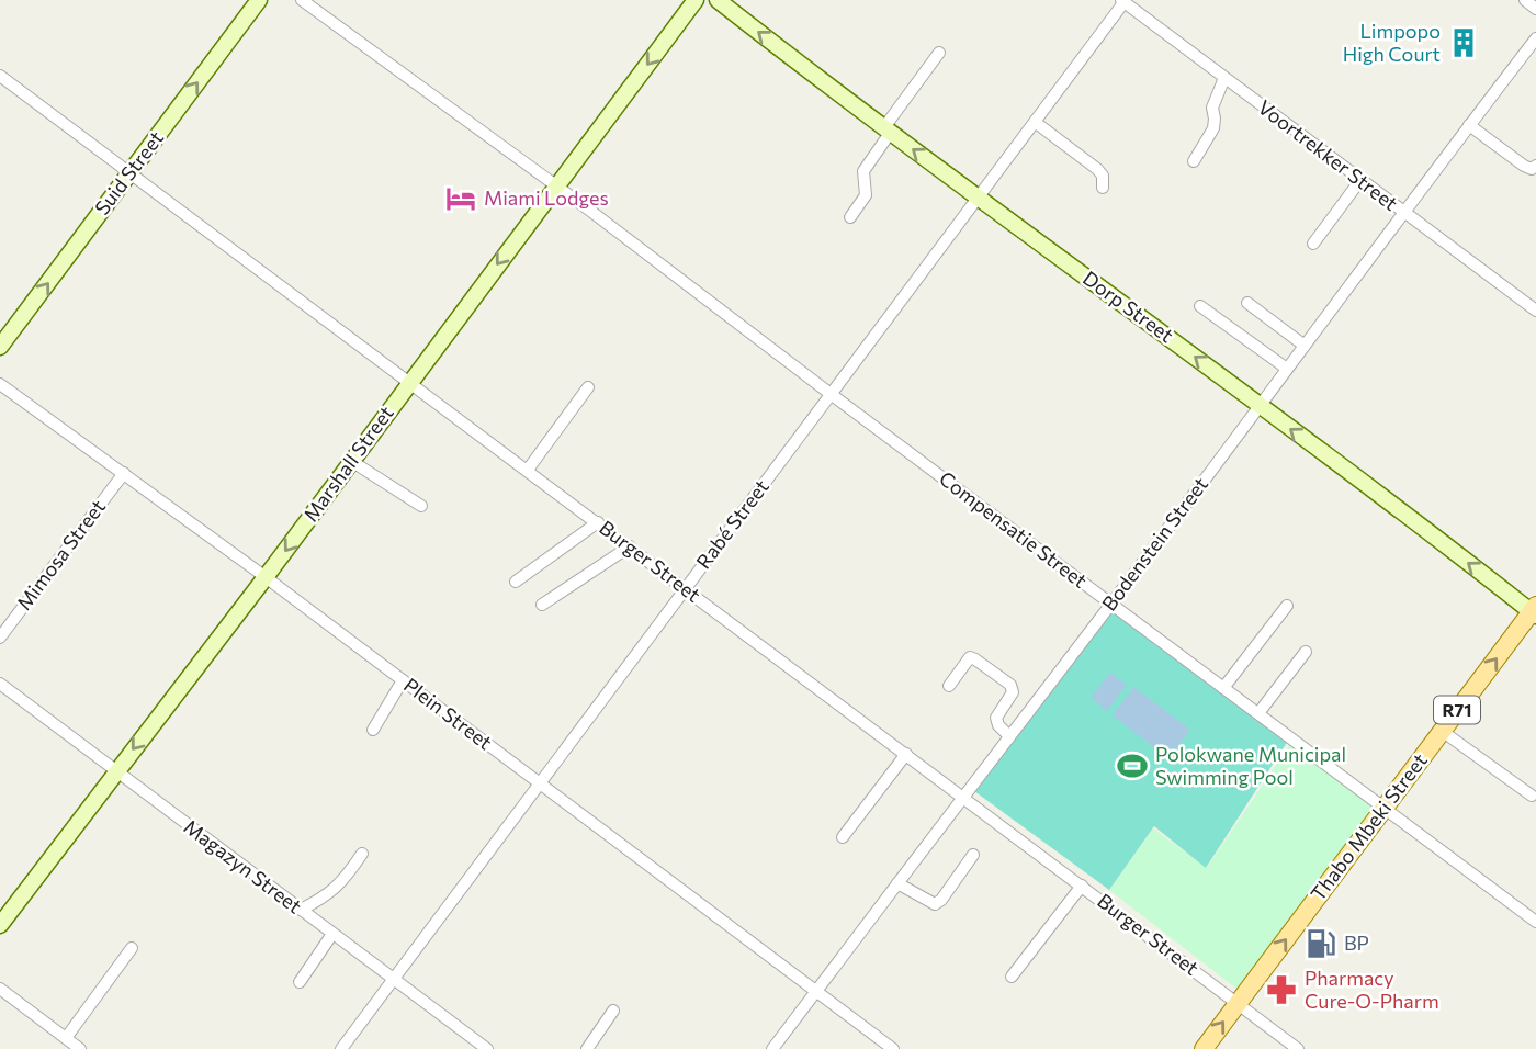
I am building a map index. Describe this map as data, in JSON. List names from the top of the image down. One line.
{"streets":{"main road":["R71","Thabo Mbeki Street"],"street":["Voortrekker Street","Suid Street","Dorp Street","Marshall Street","Rabé Street","Compensatie Street","Bodenstein Street","Mimosa Street","Burger Street","Plein Street","Magazyn Street"]},"crossings":[["Voortrekker Street","Rabé Street"],["Voortrekker Street","Bodenstein Street"],["Suid Street","Burger Street"],["Dorp Street","Rabé Street"],["Dorp Street","Bodenstein Street"],["Dorp Street","Thabo Mbeki Street"],["Marshall Street","Compensatie Street"],["Marshall Street","Burger Street"],["Marshall Street","Plein Street"],["Marshall Street","Magazyn Street"],["Rabé Street","Compensatie Street"],["Rabé Street","Burger Street"],["Rabé Street","Plein Street"],["Rabé Street","Magazyn Street"],["Compensatie Street","Bodenstein Street"],["Compensatie Street","Thabo Mbeki Street"],["Bodenstein Street","Burger Street"],["Bodenstein Street","Plein Street"],["Mimosa Street","Plein Street"],["Burger Street","Thabo Mbeki Street"]],"one_way":["Suid Street","Dorp Street","Marshall Street","Thabo Mbeki Street"],"places":{"building":["Limpopo High Court"],"hotel":["Miami Lodges"],"sports":["Polokwane Municipal Swimming Pool"],"fuel station":["BP"],"pharmacy":["Pharmacy Cure-O-Pharm"]}}
